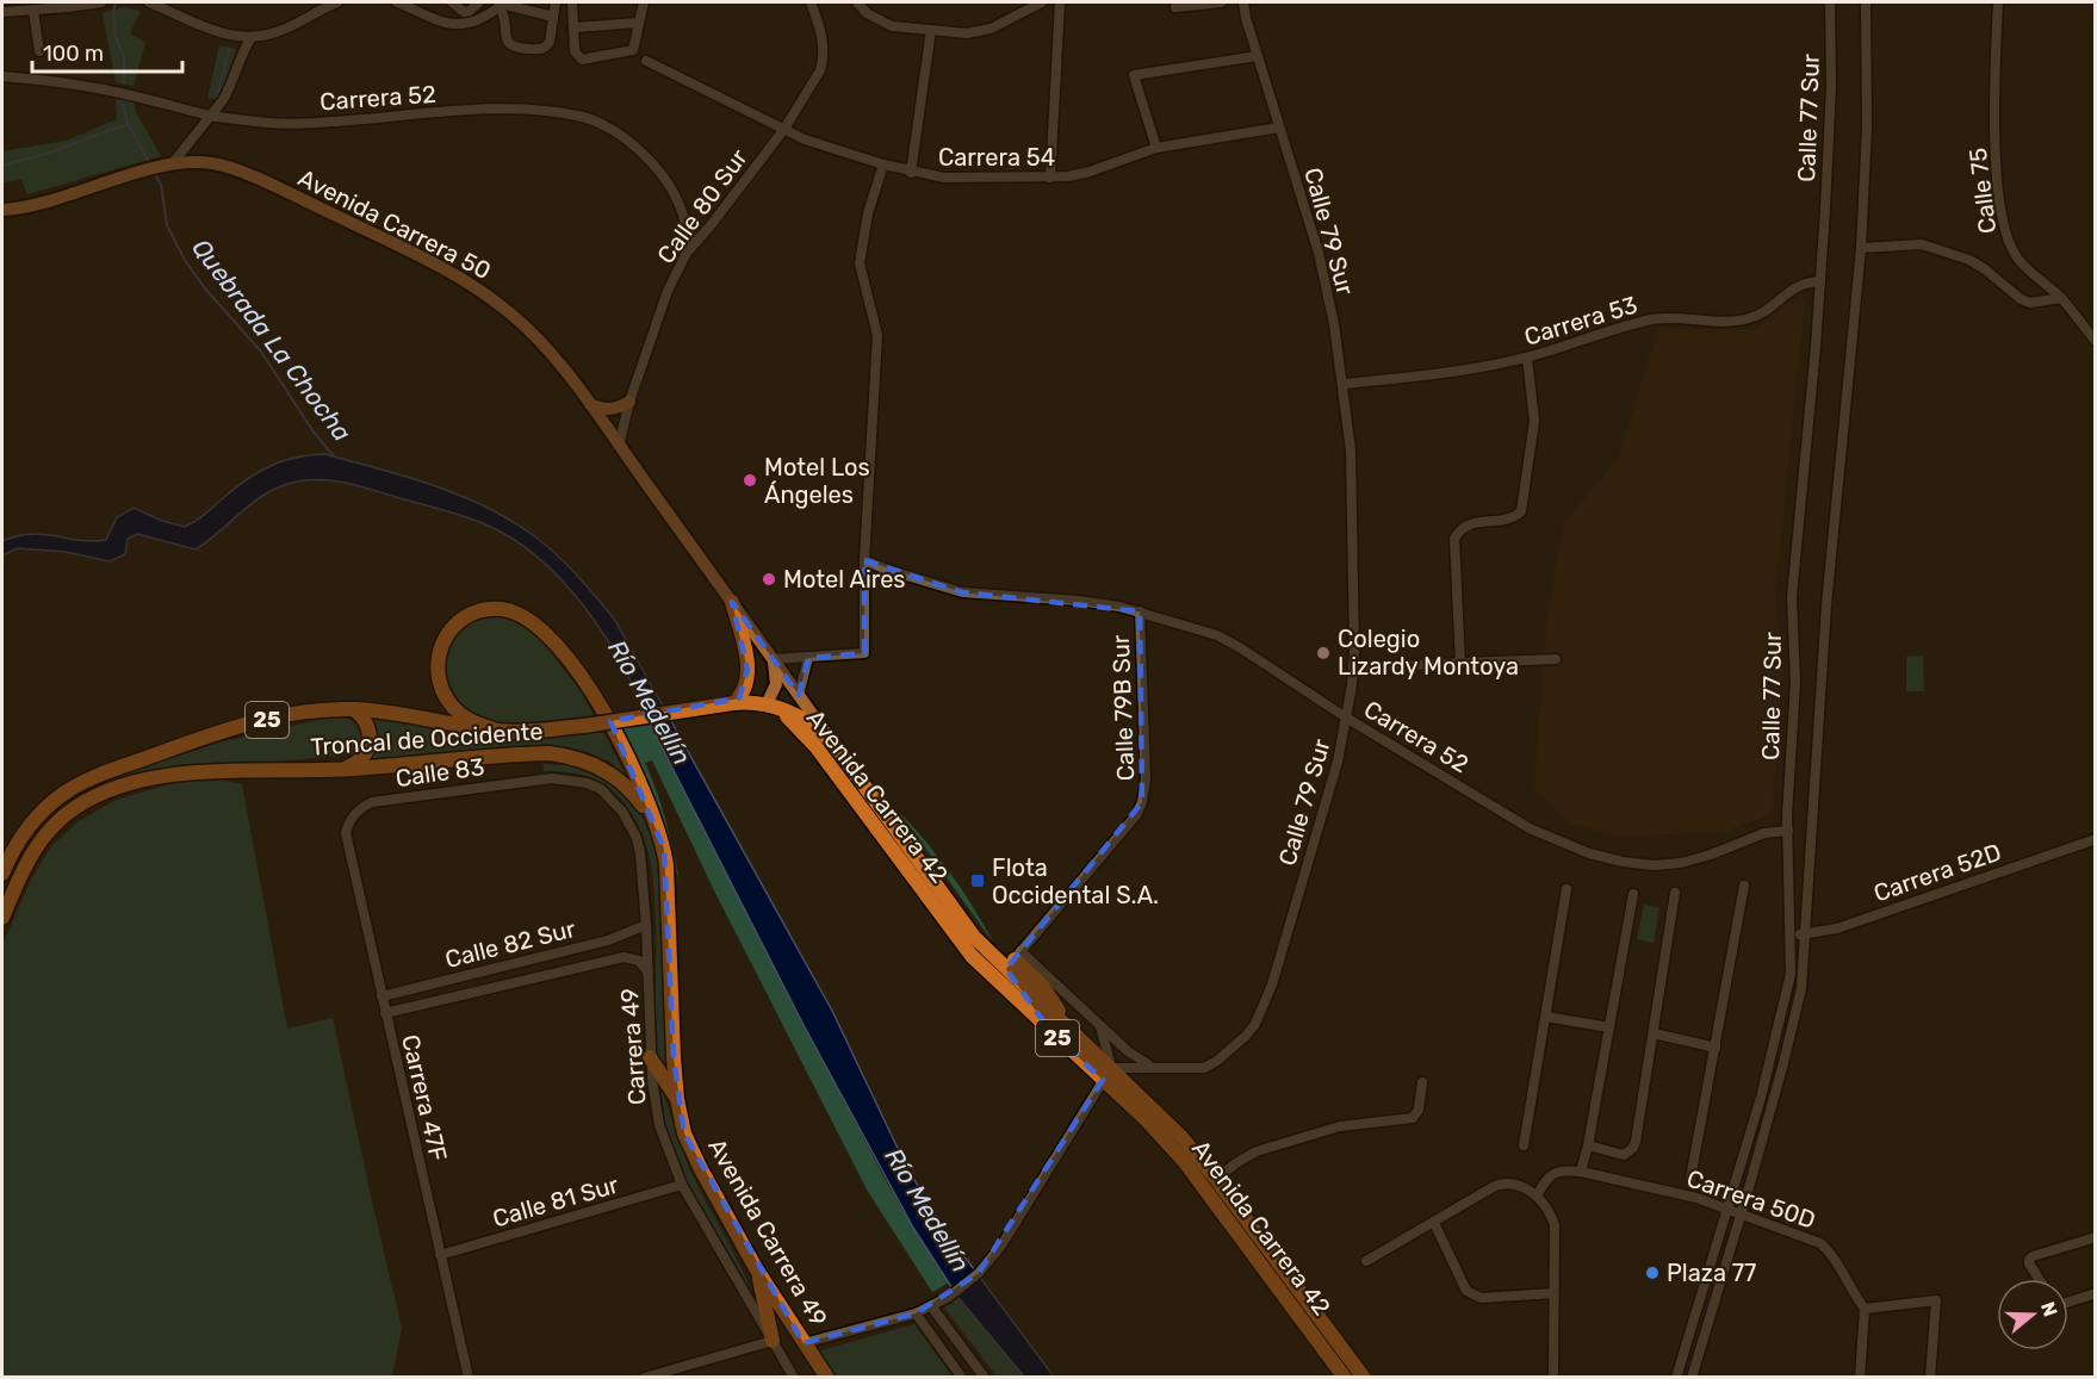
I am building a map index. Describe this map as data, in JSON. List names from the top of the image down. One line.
{"streets":{"highway":["25","Troncal de Occidente","Avenida Carrera 42","Avenida Carrera 49"],"main road":["Avenida Carrera 50"],"street":["Carrera 52","Calle 77 Sur","Carrera 54","Calle 75","Calle 80 Sur","Calle 79 Sur","Carrera 53","Calle 79B Sur","Calle 83","Carrera 52D","Calle 82 Sur","Carrera 49","Carrera 47F","Carrera 50D","Calle 81 Sur"]},"crossings":[["Carrera 52","Calle 77 Sur"],["Carrera 52","Calle 80 Sur"],["Carrera 52","Calle 79 Sur"],["Carrera 52","Calle 79B Sur"],["Calle 77 Sur","Carrera 53"],["Calle 77 Sur","Carrera 52D"],["Calle 77 Sur","Carrera 50D"],["Carrera 54","Calle 80 Sur"],["Carrera 54","Calle 79 Sur"],["Calle 80 Sur","Avenida Carrera 50"],["Avenida Carrera 50","Avenida Carrera 42"],["Calle 79 Sur","Carrera 53"],["Calle 79 Sur","Avenida Carrera 42"],["Calle 79B Sur","Avenida Carrera 42"],["Troncal de Occidente","Avenida Carrera 42"],["Troncal de Occidente","Avenida Carrera 49"],["Calle 83","Carrera 49"],["Calle 83","Carrera 47F"],["Calle 82 Sur","Carrera 49"],["Calle 82 Sur","Carrera 47F"],["Carrera 49","Calle 81 Sur"],["Carrera 47F","Calle 81 Sur"]],"water":["Quebrada La Chocha","Río Medellín"],"places":{"other":["Motel Los Ángeles","Motel Aires","Colegio Lizardy Montoya","Plaza 77"],"transit":["Flota Occidental S.A."]},"scale_bar":"100 m","north":"right"}
